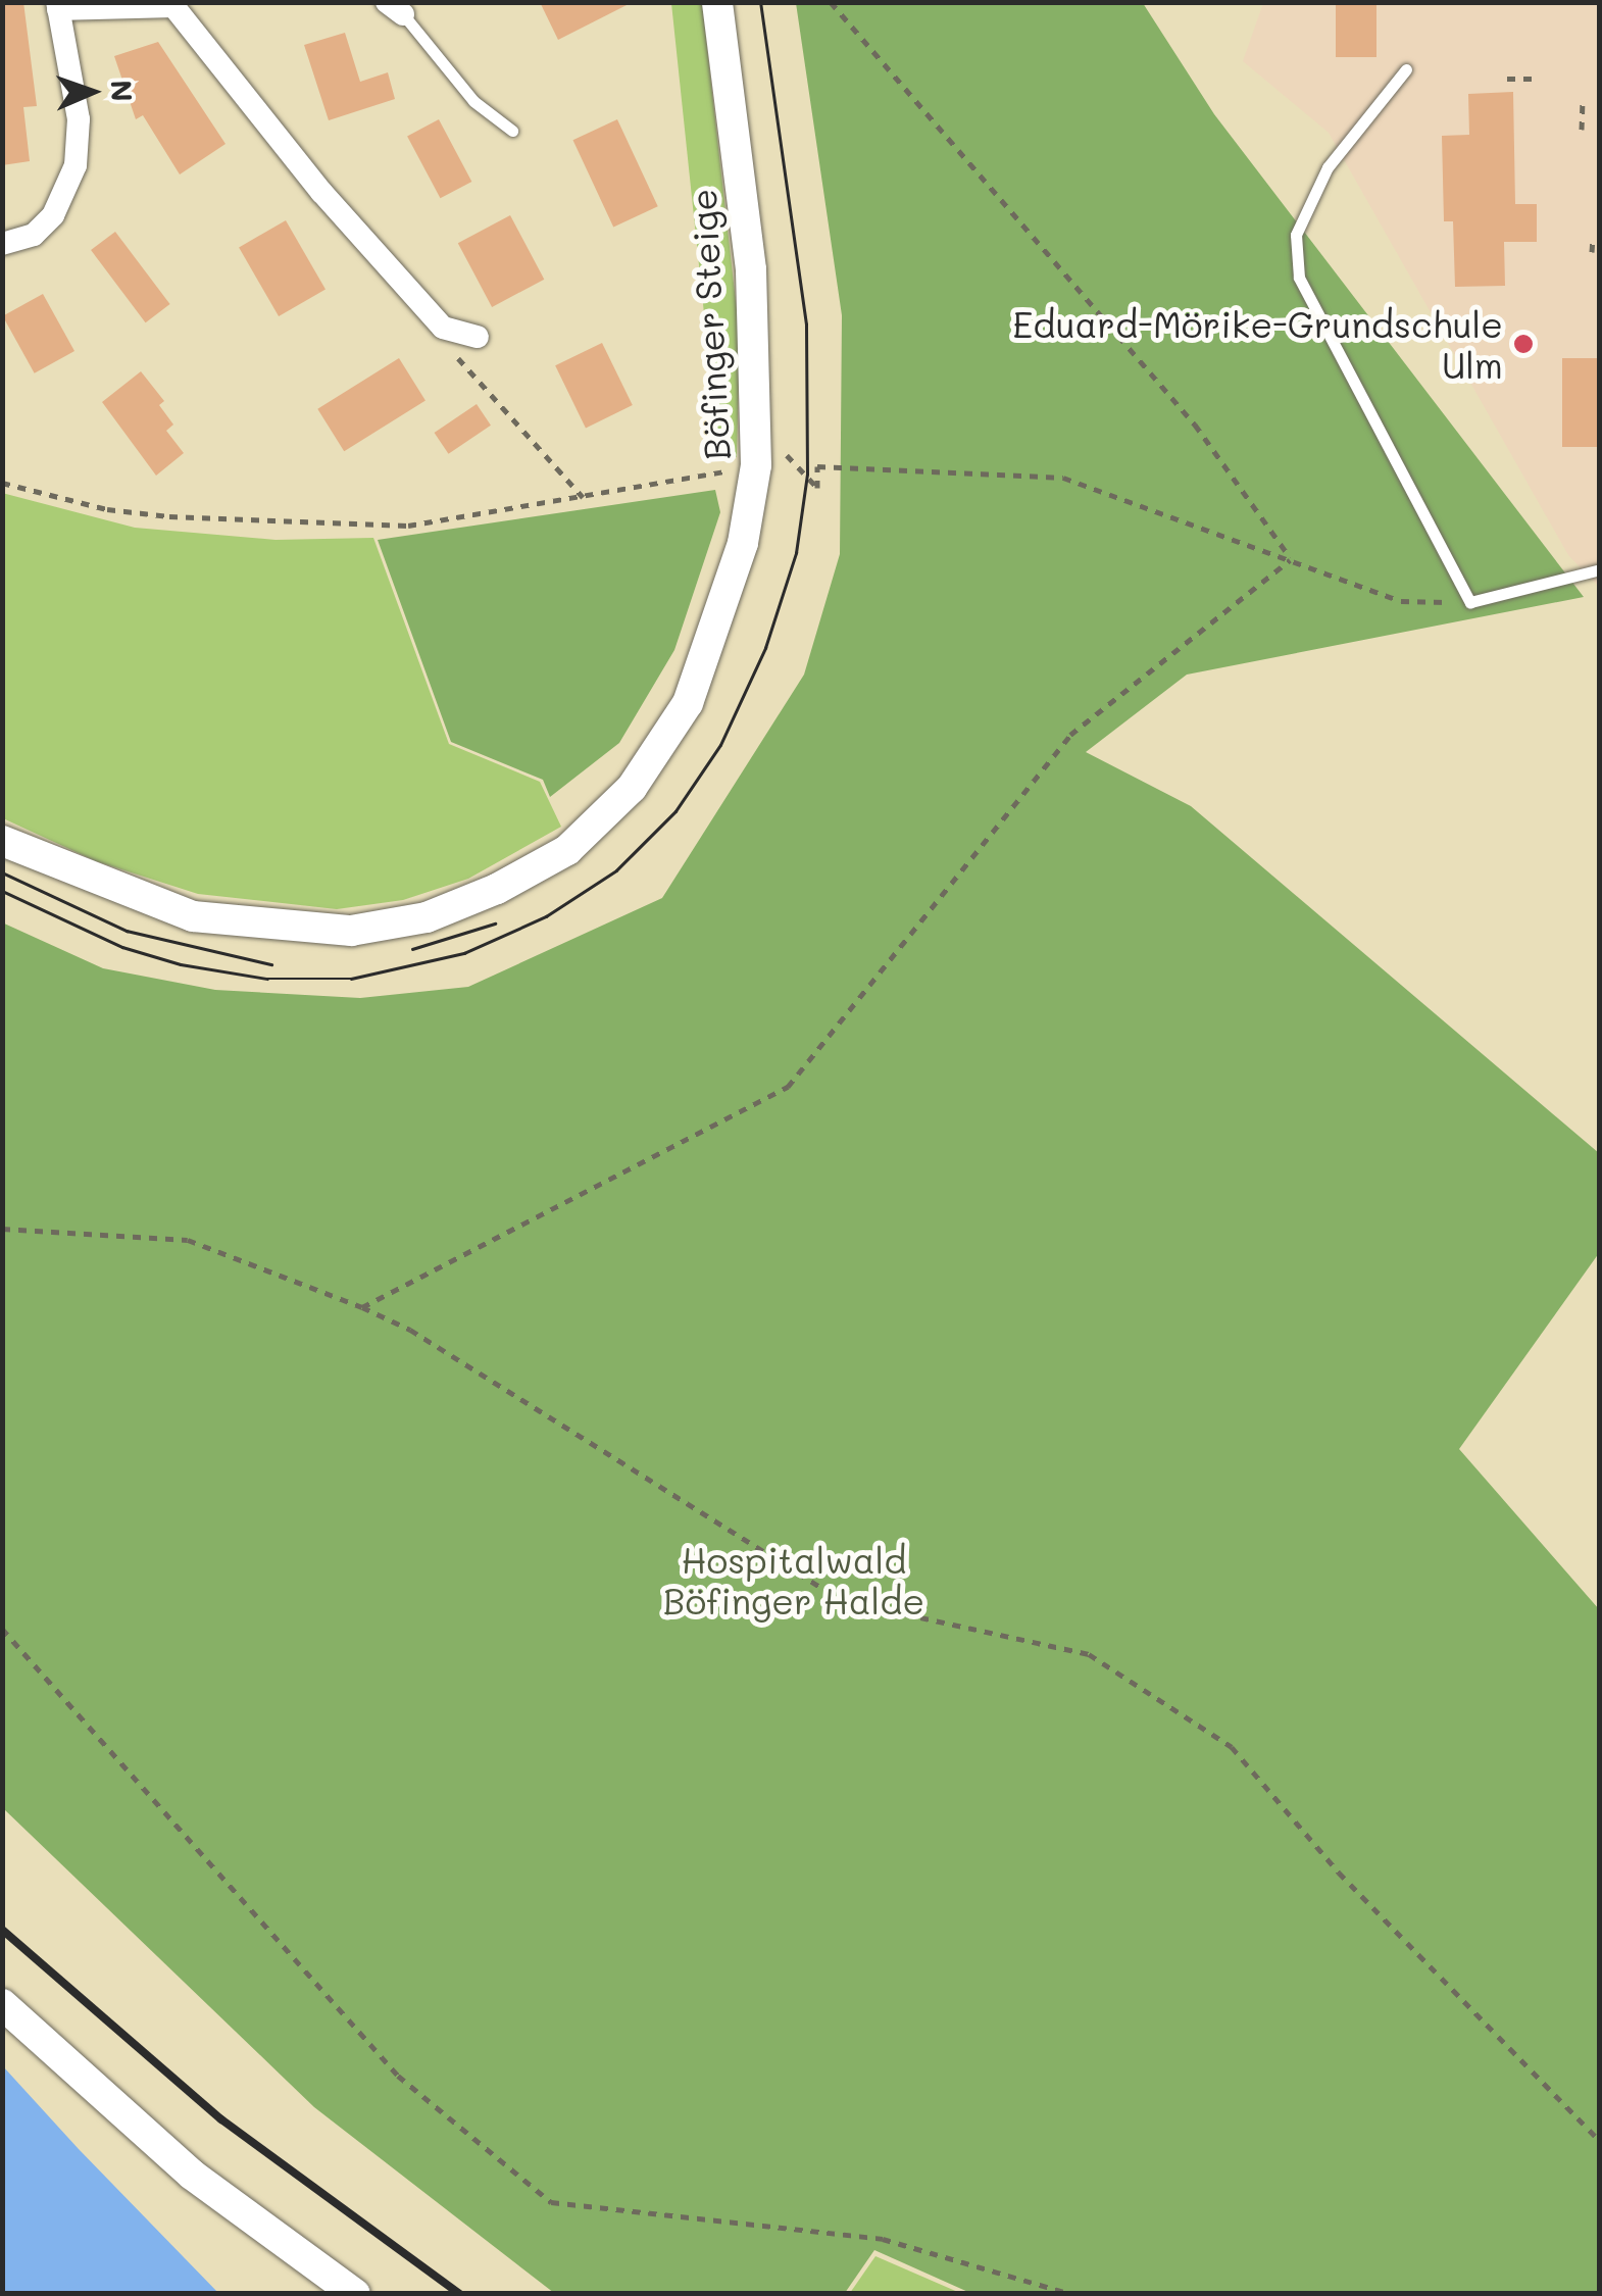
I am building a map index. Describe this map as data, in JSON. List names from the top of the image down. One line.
{"streets":{"street":["Böfinger Steige"]},"parks":["Hospitalwald Böfinger Halde"],"places":["Eduard-Mörike-Grundschule Ulm"],"north":"right"}
